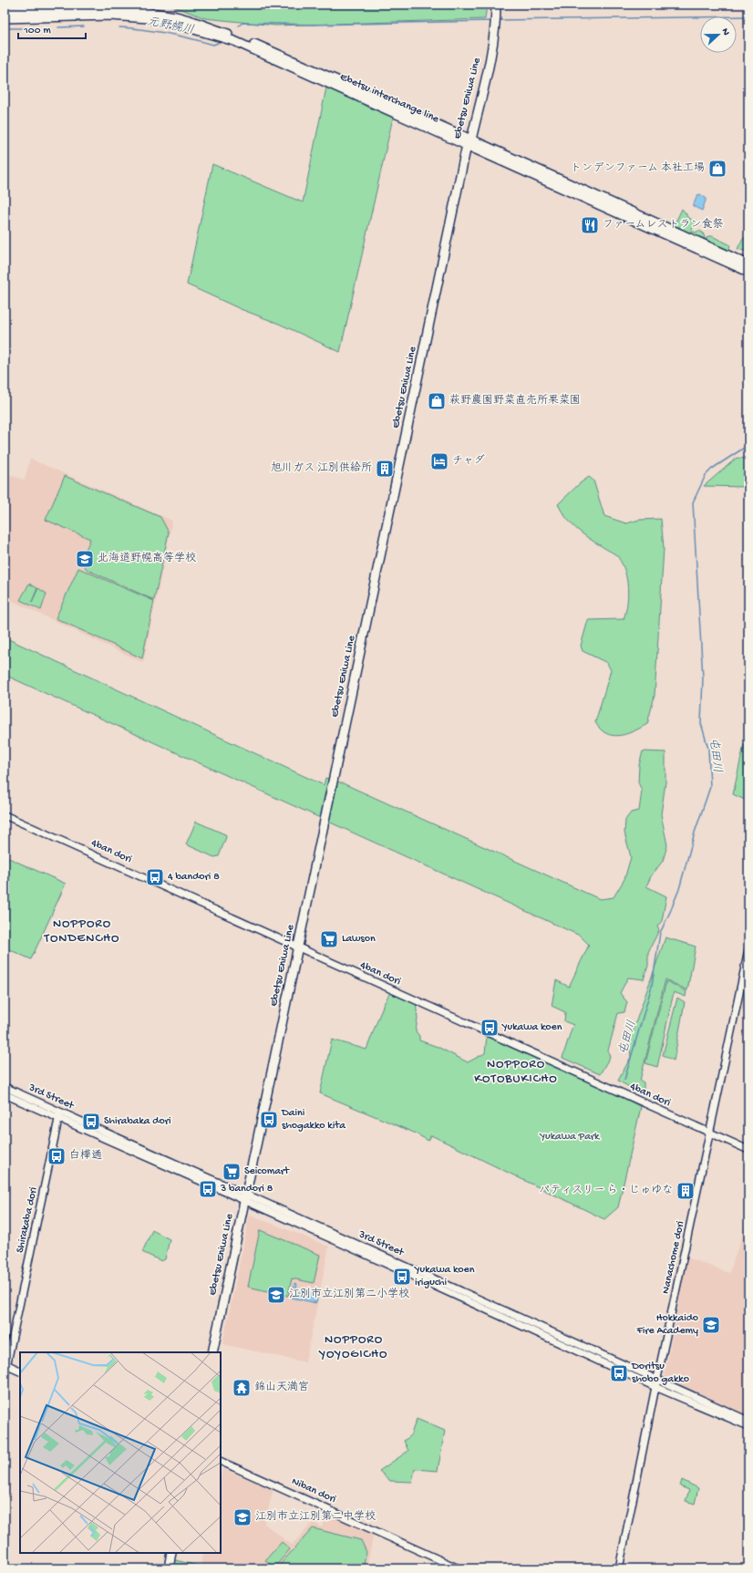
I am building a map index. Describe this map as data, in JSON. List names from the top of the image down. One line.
{"streets":{"main road":["Ebetsu interchange line","Ebetsu Eniwa Line"],"street":["4ban dori","3rd Street","Shirakaba dori","Nanachome dori","Niban dori"]},"crossings":[["Ebetsu interchange line","Ebetsu Eniwa Line"],["Ebetsu Eniwa Line","4ban dori"],["Ebetsu Eniwa Line","3rd Street"],["4ban dori","Nanachome dori"],["3rd Street","Shirakaba dori"],["3rd Street","Nanachome dori"]],"districts":["NOPPORO TONDENCHO","NOPPORO KOTOBUKICHO","NOPPORO YOYOGICHO"],"water":["元野幌川","屯田川"],"parks":["Yukawa Park"],"places":{"shop":["トンデンファーム 本社工場","萩野農園野菜直売所果菜園"],"restaurant":["ファームレストラン食祭"],"hotel":["チャダ"],"building":["旭川ガス 江別供給所","パティスリー ら・じゅゆな"],"school or university":["北海道野幌高等学校","江別市立江別第二小学校","Hokkaido Fire Academy","江別市立江別第二中学校"],"bus stop":["4 bandori 8","Yukawa koen","Daini shogakko kita","Shirabaka dori","白樺通","3 bandori 8","Yukawa koen iriguchi","Doritsu shobo gakko"],"supermarket":["Lawson","Seicomart"],"temple":["錦山天満宮"]},"scale_bar":"100 m","north":"right"}
